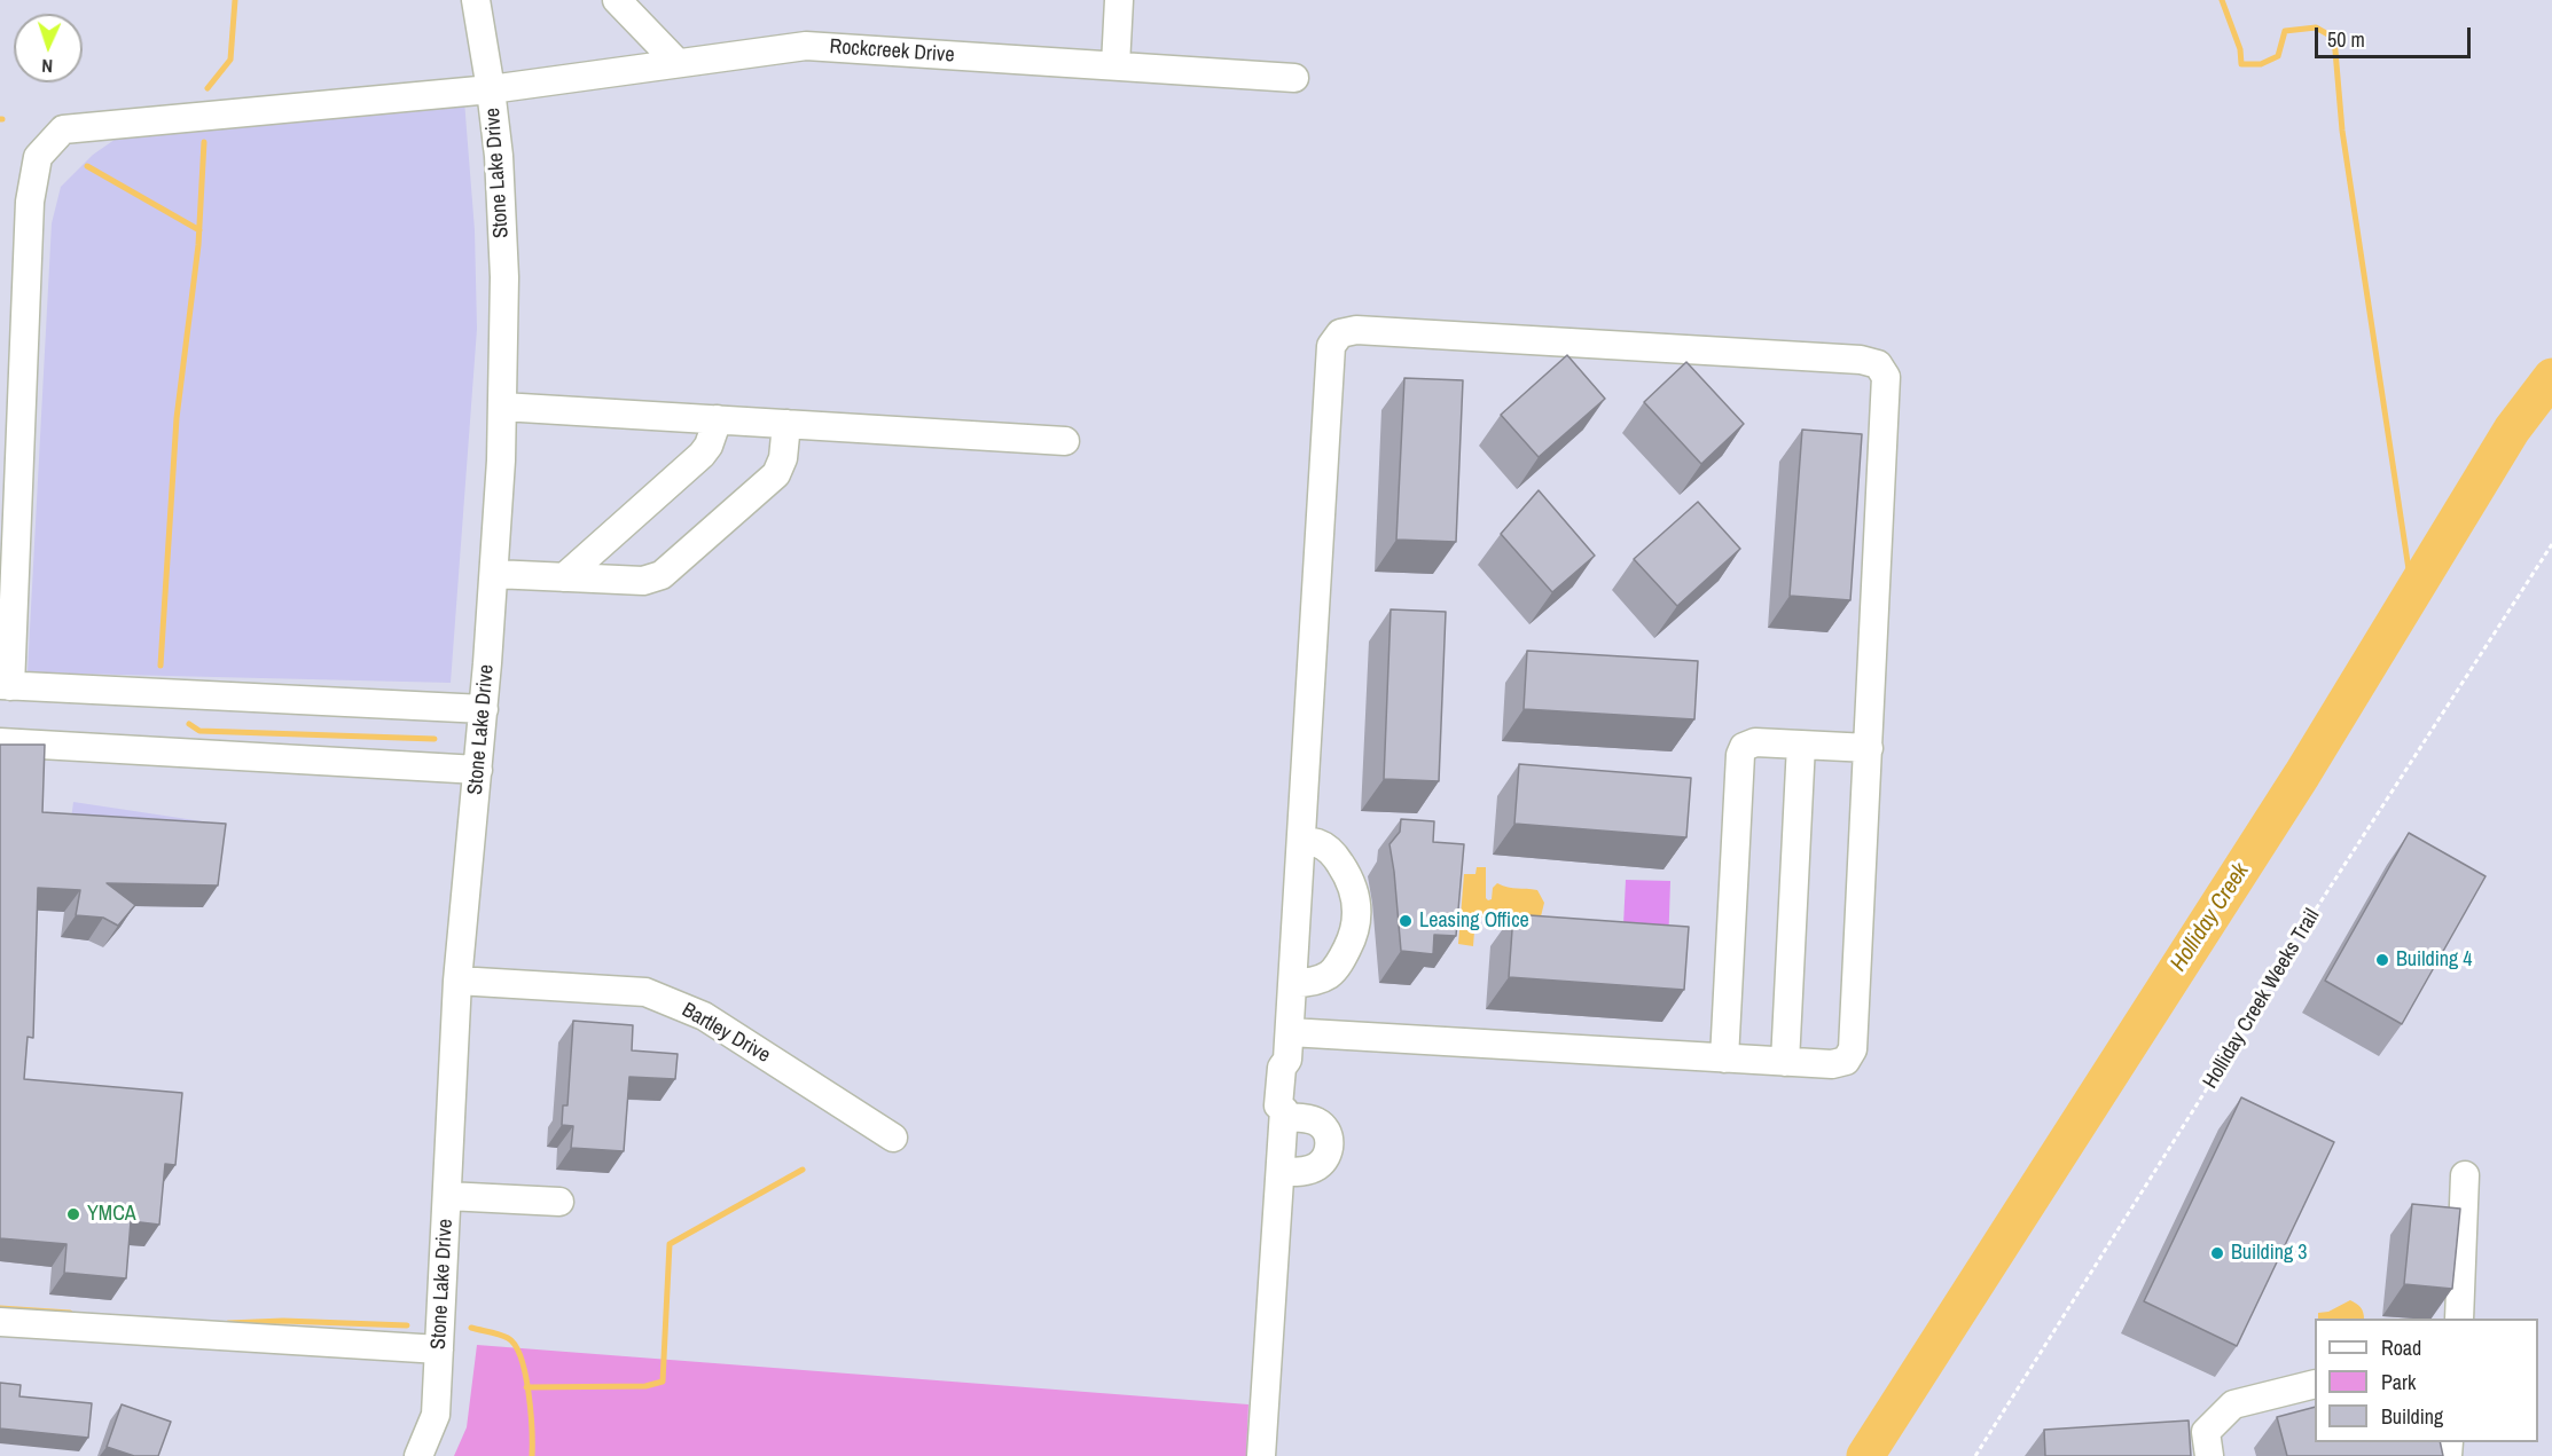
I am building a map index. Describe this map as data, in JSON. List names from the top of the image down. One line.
{"streets":{"street":["Rockcreek Drive","Stone Lake Drive","Bartley Drive"],"path":["Holliday Creek Weeks Trail"]},"crossings":[["Rockcreek Drive","Stone Lake Drive"],["Stone Lake Drive","Bartley Drive"]],"water":["Holliday Creek"],"places":["Leasing Office","Building 4","YMCA","Building 3"],"legend":["Road","Park","Building"],"scale_bar":"50 m","north":"bottom"}
